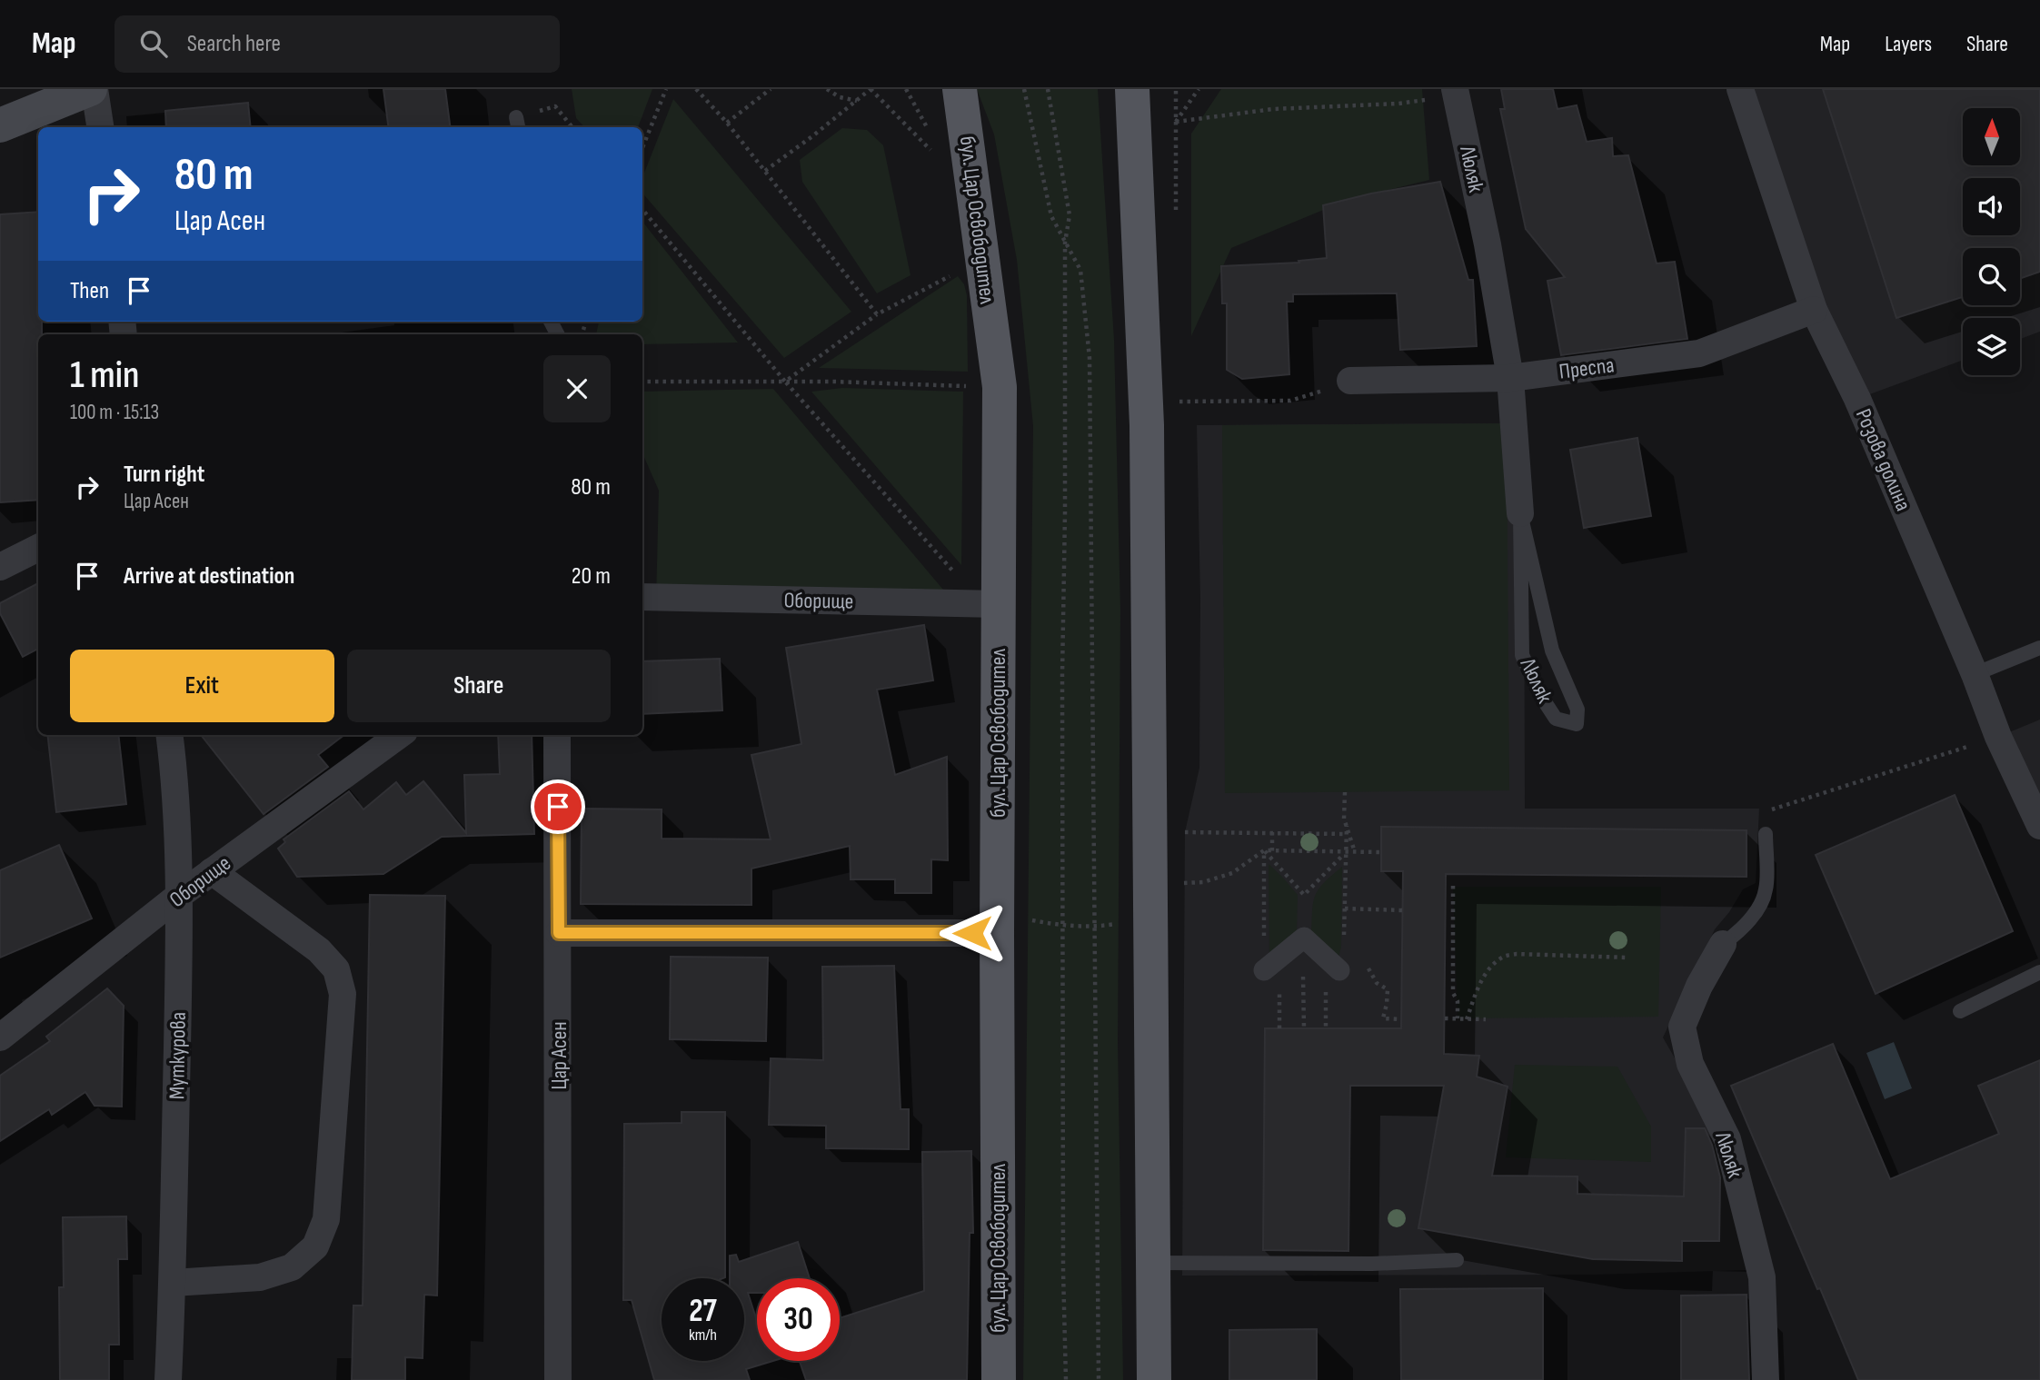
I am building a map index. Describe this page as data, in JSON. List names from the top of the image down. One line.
{"streets":{"main road":["бул. Цар Освободител"],"street":["Люляк","Преспа","Розова долина","Оборище","Муткурова","Цар Асен"]},"crossings":[["Люляк","Преспа"],["бул. Цар Освободител","Оборище"],["Преспа","Розова долина"],["Оборище","Муткурова"]],"north":"top","page":{"header":"Map","search":"Search here","nav":["Map","Layers","Share"],"turn":["80 m","Цар Асен"],"then":"Then","heading":["1 min","100 m · 15:13"],"list":[{"name":"Turn right","note":"Цар Асен","value":"80 m"},{"name":"Arrive at destination","value":"20 m"}],"buttons":["Exit","Share"],"speed":"27 km/h","limit":"30"}}
